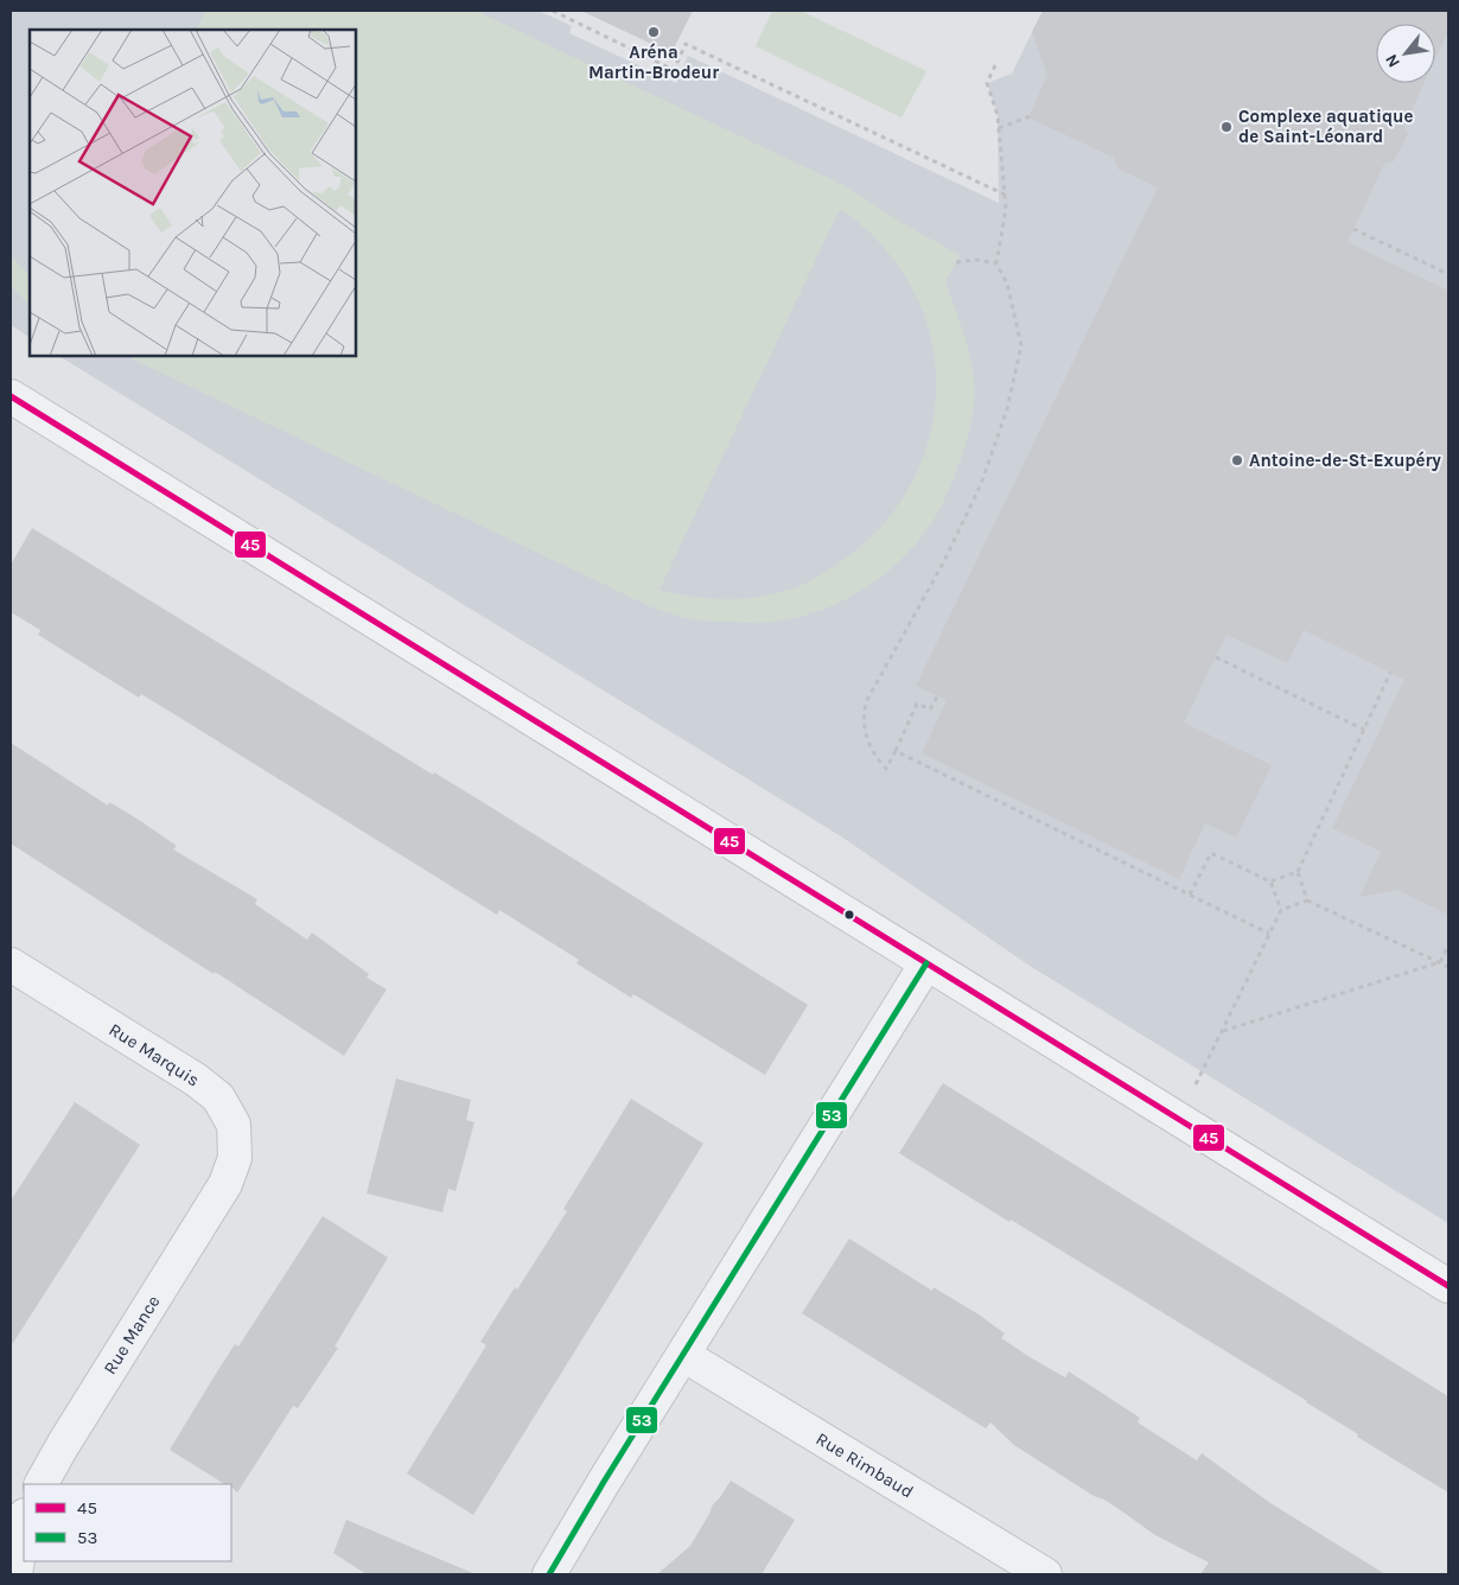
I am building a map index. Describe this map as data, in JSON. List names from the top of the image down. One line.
{"streets":{"street":["Rue Marquis","Rue Mance","Rue Rimbaud"]},"crossings":[["Rue Marquis","Rue Mance"]],"places":["Aréna Martin-Brodeur","Complexe aquatique de Saint-Léonard","Antoine-de-St-Exupéry"],"lines":["transit line 45","transit line 53"],"legend":["45","53"],"north":"bottom left"}
